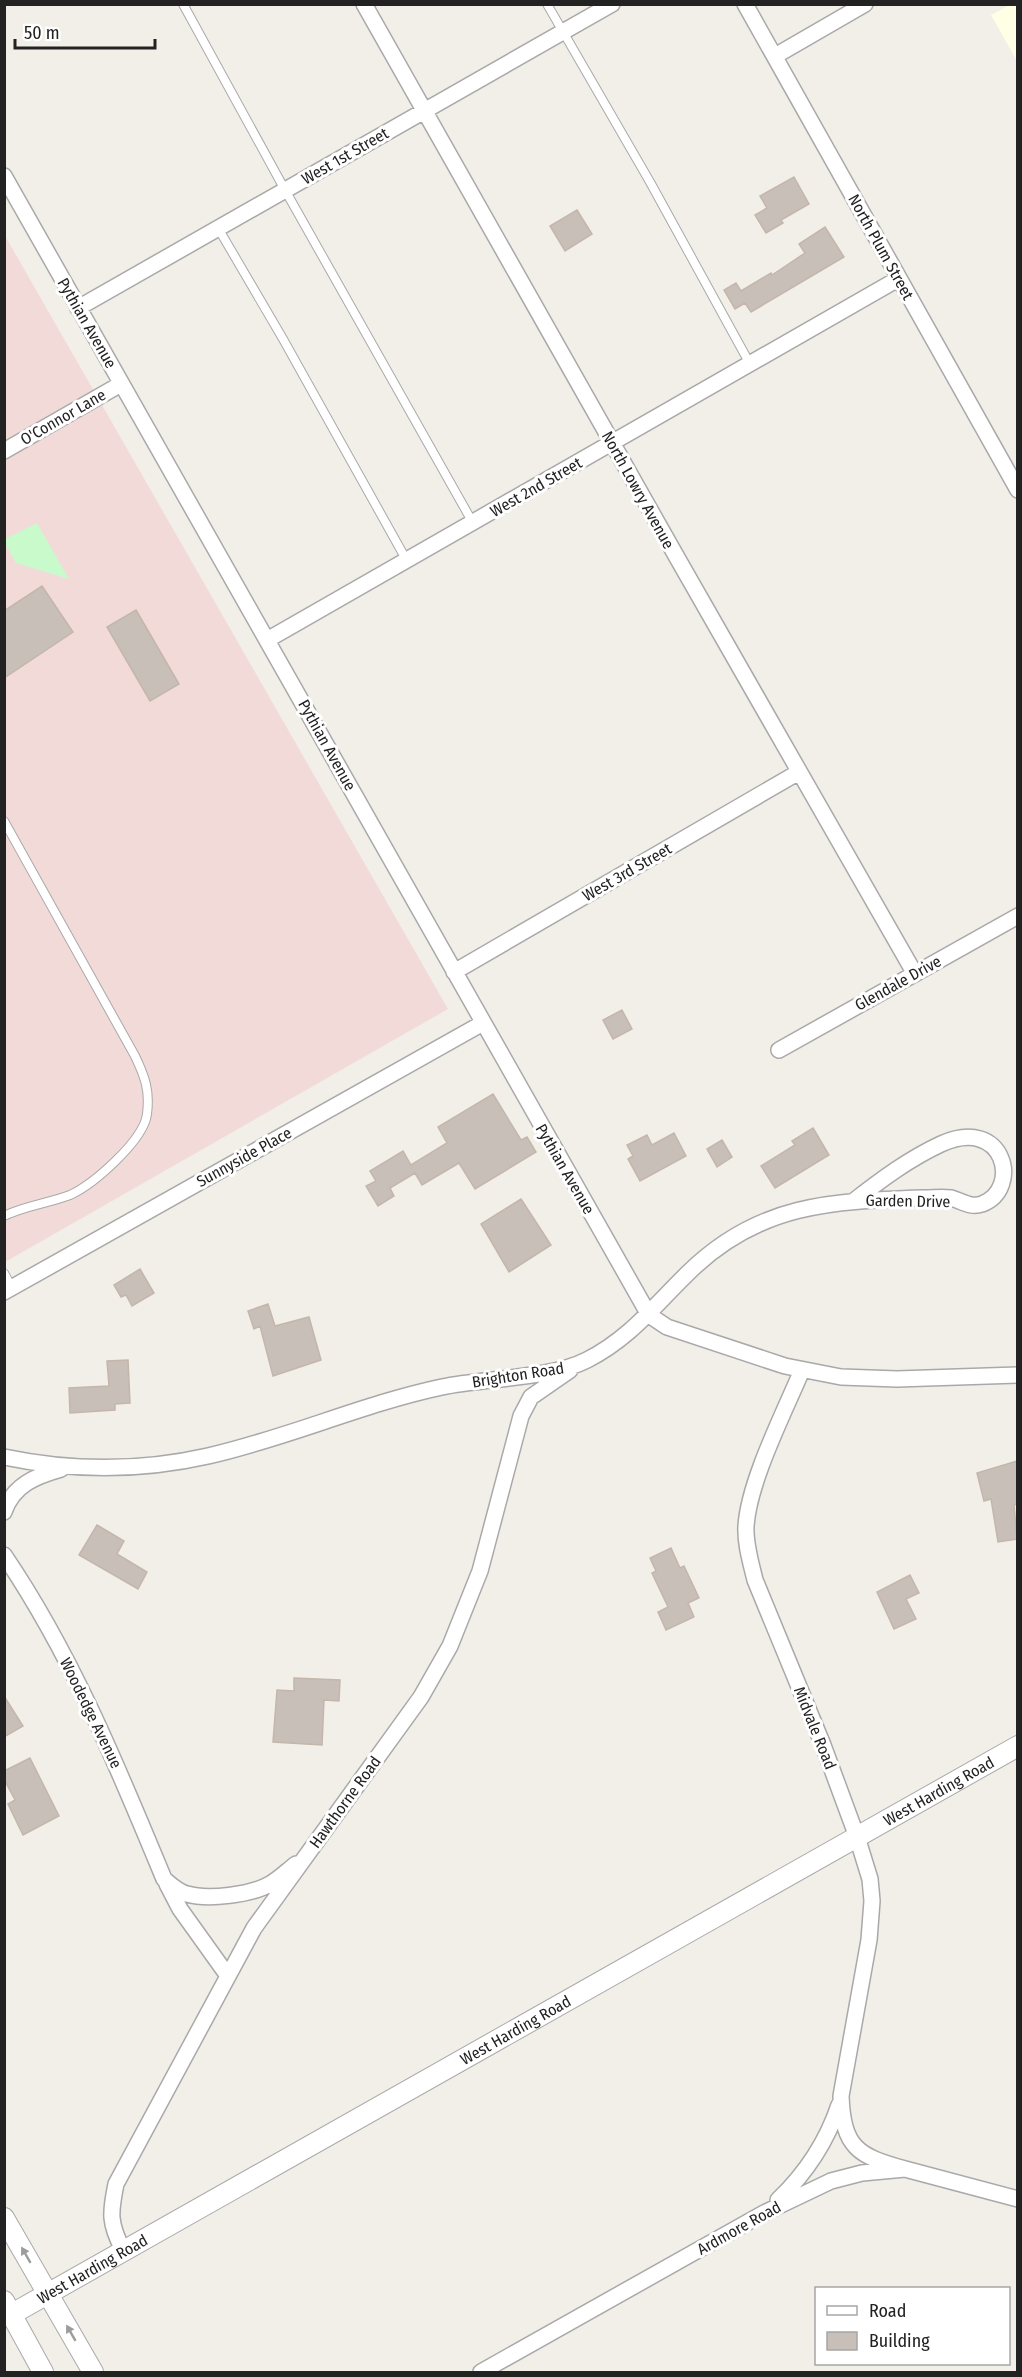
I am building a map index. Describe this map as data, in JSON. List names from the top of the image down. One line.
{"streets":{"street":["West 1st Street","North Plum Street","Pythian Avenue","O'Connor Lane","West 2nd Street","North Lowry Avenue","West 3rd Street","Glendale Drive","Sunnyside Place","Garden Drive","Brighton Road","Woodedge Avenue","Midvale Road","West Harding Road","Hawthorne Road","Ardmore Road"]},"crossings":[["West 1st Street","Pythian Avenue"],["West 1st Street","North Lowry Avenue"],["North Plum Street","West 2nd Street"],["Pythian Avenue","O'Connor Lane"],["Pythian Avenue","West 2nd Street"],["Pythian Avenue","West 3rd Street"],["Pythian Avenue","Sunnyside Place"],["Pythian Avenue","Garden Drive"],["Pythian Avenue","Brighton Road"],["West 2nd Street","North Lowry Avenue"],["North Lowry Avenue","West 3rd Street"],["North Lowry Avenue","Glendale Drive"],["Garden Drive","Brighton Road"],["Brighton Road","Hawthorne Road"],["Woodedge Avenue","Hawthorne Road"],["Midvale Road","West Harding Road"],["Midvale Road","Ardmore Road"],["West Harding Road","Hawthorne Road"]],"legend":["Road","Building"],"scale_bar":"50 m"}
